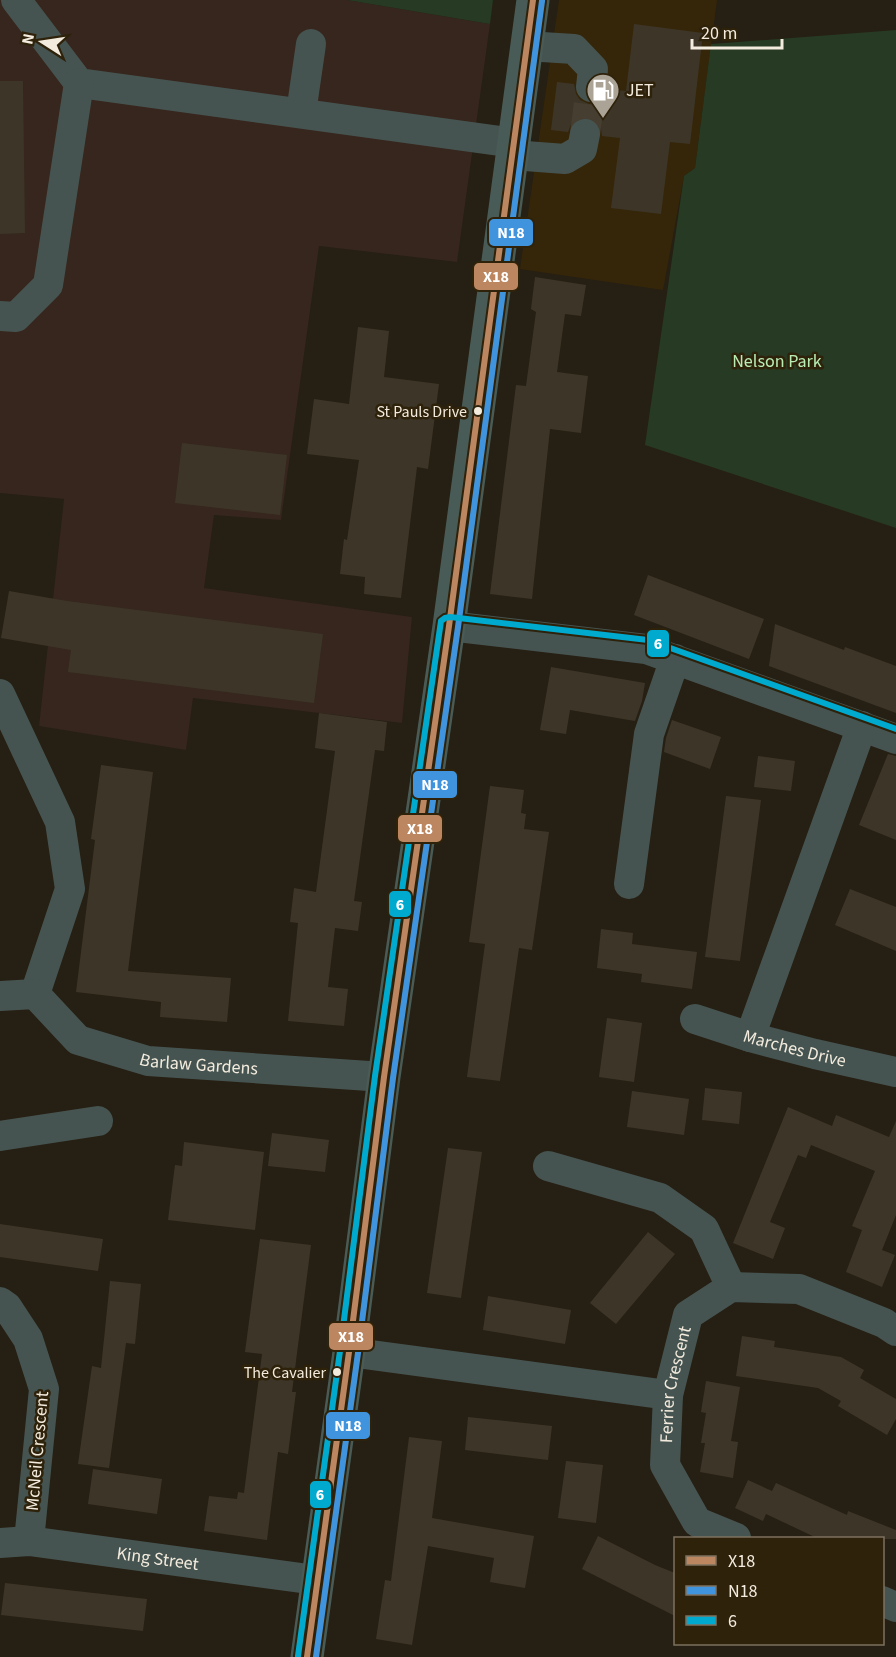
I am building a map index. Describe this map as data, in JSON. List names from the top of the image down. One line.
{"streets":{"street":["Marches Drive","Barlaw Gardens","Ferrier Crescent","McNeil Crescent","King Street"]},"crossings":[["McNeil Crescent","King Street"]],"parks":["Nelson Park"],"places":{"fuel station":["JET"],"other":["St Pauls Drive","The Cavalier"]},"lines":["transit line X18","transit line N18","transit line 6"],"legend":["X18","N18","6"],"scale_bar":"20 m","north":"left"}
